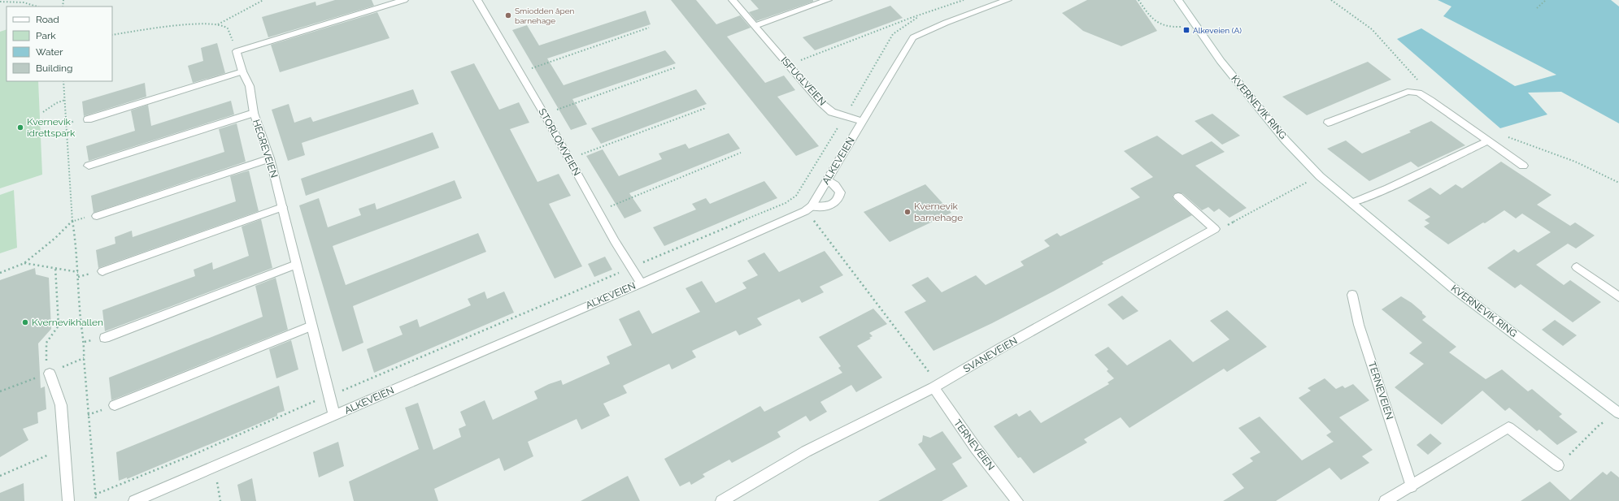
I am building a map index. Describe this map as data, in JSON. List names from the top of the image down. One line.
{"streets":{"street":["ISFUGLVEIEN","KVERNEVIK RING","STORLOMVEIEN","HEGREVEIEN","ALKEVEIEN","SVANEVEIEN","TERNEVEIEN"]},"crossings":[["ISFUGLVEIEN","ALKEVEIEN"],["STORLOMVEIEN","ALKEVEIEN"],["HEGREVEIEN","ALKEVEIEN"],["SVANEVEIEN","TERNEVEIEN"]],"places":{"other":["Smiodden åpen barnehage","Kvernevik idrettspark","Kvernevik barnehage","Kvernevikhallen"],"transit":["Alkeveien (A)"]},"legend":["Road","Park","Water","Building"]}
